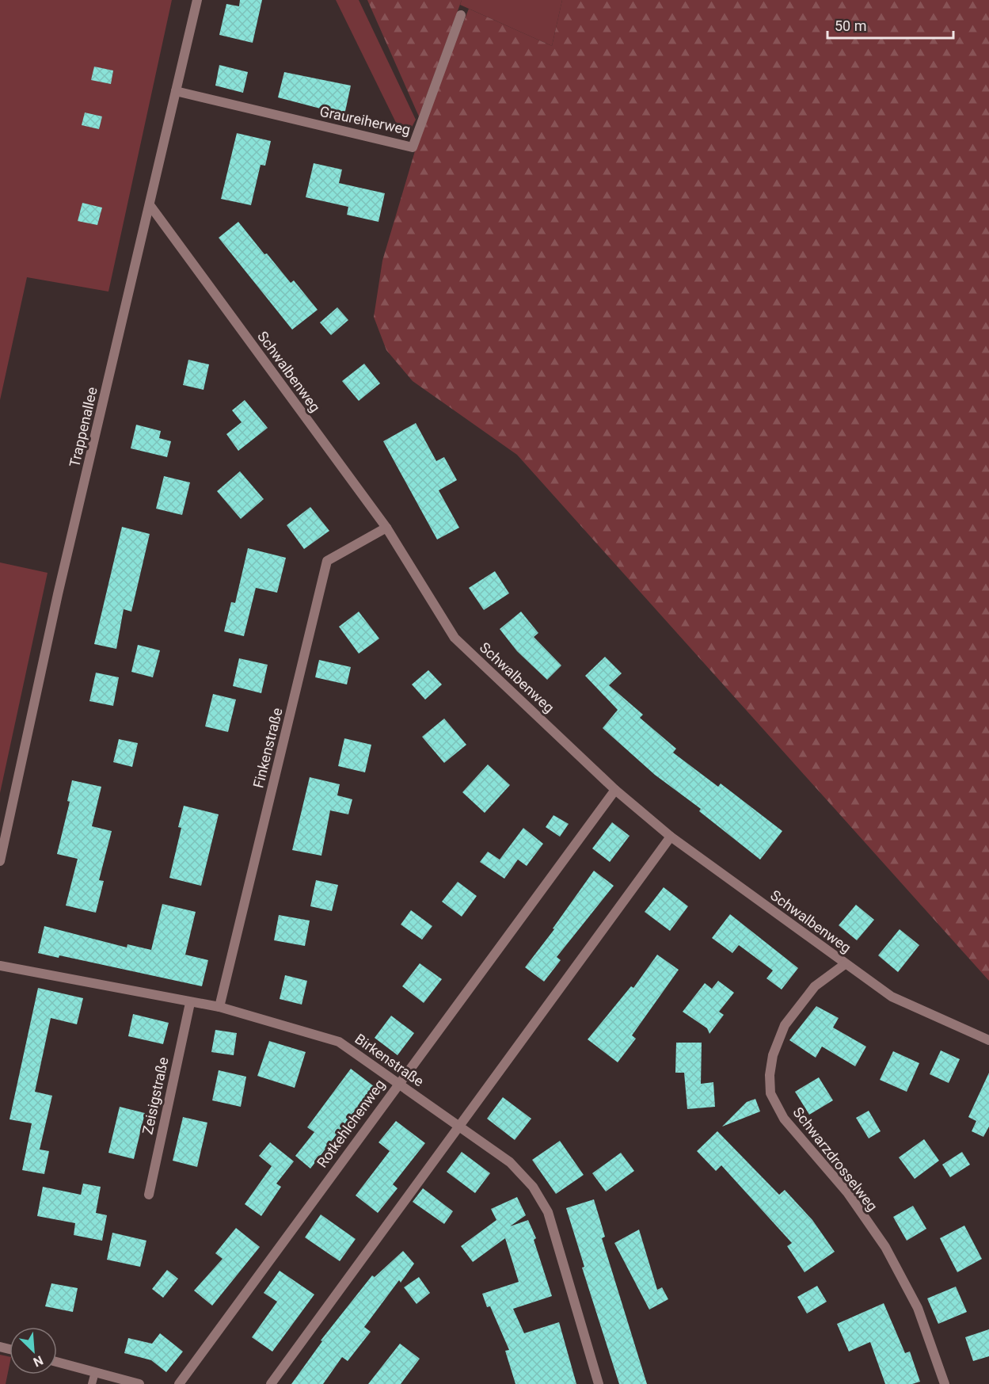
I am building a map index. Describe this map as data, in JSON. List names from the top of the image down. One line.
{"streets":{"street":["Graureiherweg","Schwalbenweg","Trappenallee","Finkenstraße","Birkenstraße","Zeisigstraße","Rotkehlchenweg","Schwarzdrosselweg"]},"crossings":[["Graureiherweg","Trappenallee"],["Schwalbenweg","Trappenallee"],["Schwalbenweg","Finkenstraße"],["Schwalbenweg","Rotkehlchenweg"],["Schwalbenweg","Schwarzdrosselweg"],["Finkenstraße","Birkenstraße"],["Birkenstraße","Zeisigstraße"],["Birkenstraße","Rotkehlchenweg"]],"scale_bar":"50 m","north":"bottom right"}
